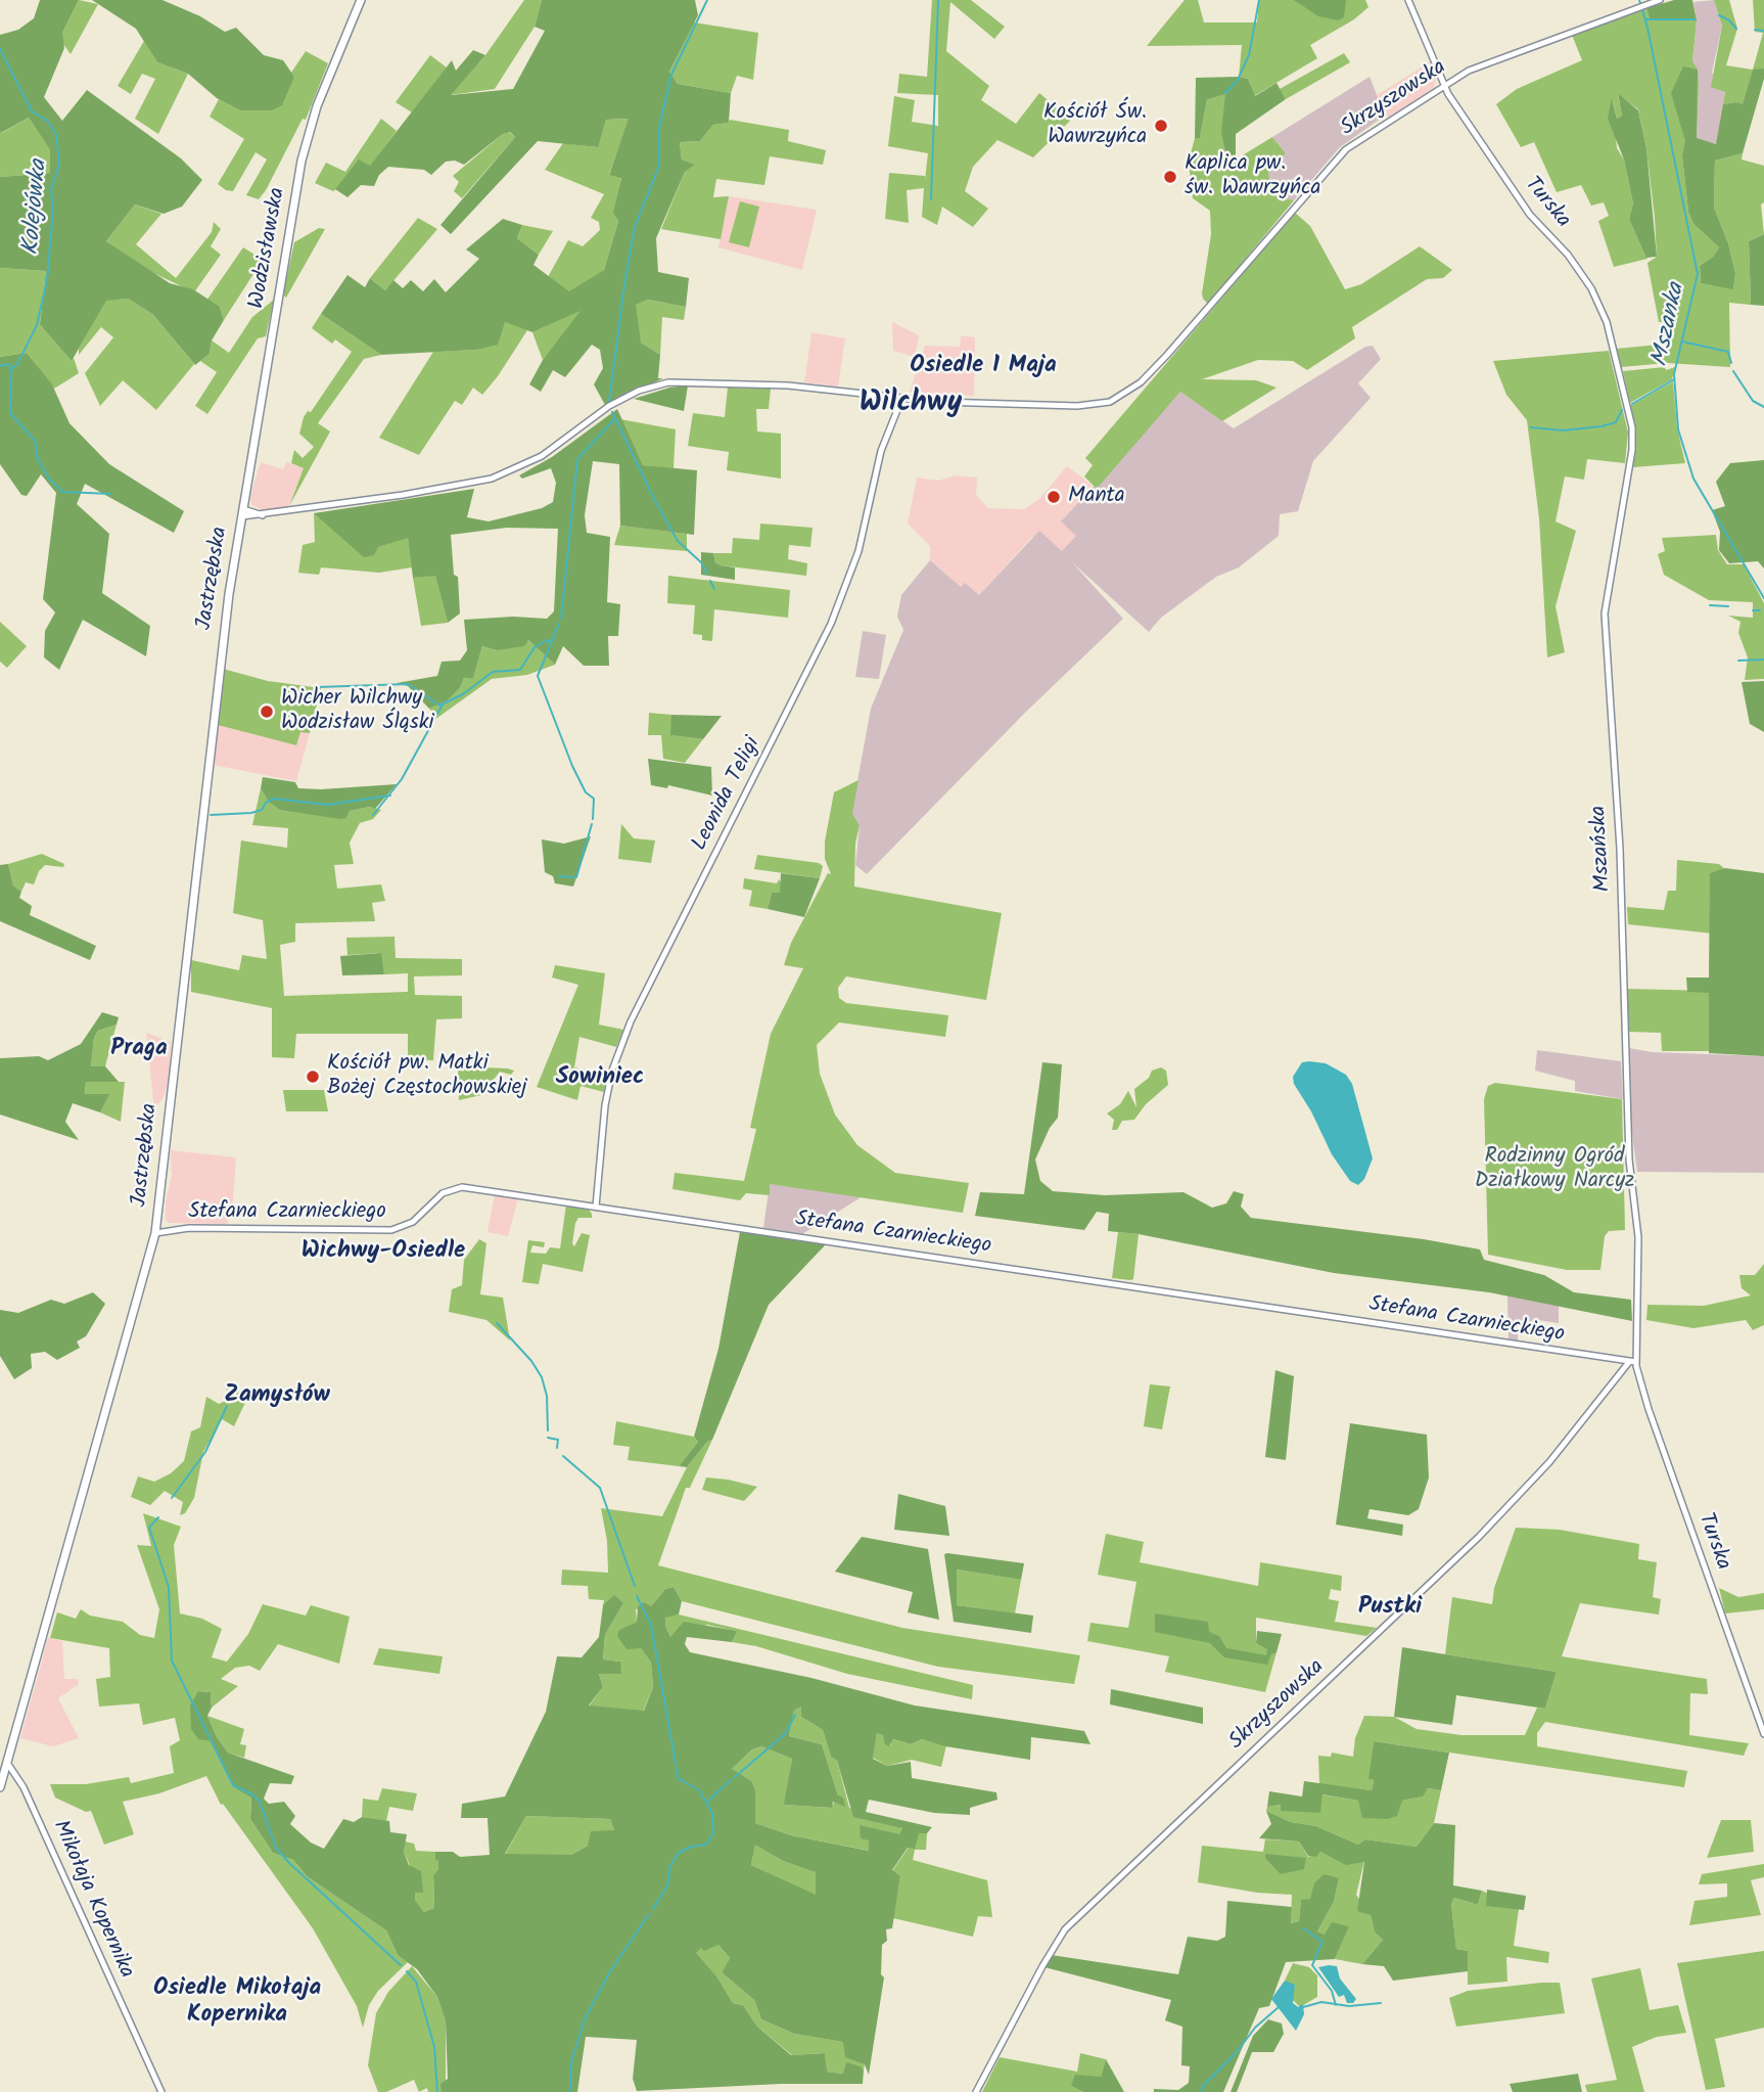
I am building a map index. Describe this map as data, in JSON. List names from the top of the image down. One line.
{"streets":{"main road":["Wodzisławska","Jastrzębska"],"street":["Skrzyszowska","Turska","Leonida Teligi","Mszańska","Stefana Czarnieckiego","Mikołaja Kopernika"]},"crossings":[["Skrzyszowska","Turska"],["Skrzyszowska","Wodzisławska"],["Skrzyszowska","Jastrzębska"],["Skrzyszowska","Leonida Teligi"],["Skrzyszowska","Mszańska"],["Skrzyszowska","Stefana Czarnieckiego"],["Turska","Mszańska"],["Turska","Stefana Czarnieckiego"],["Wodzisławska","Jastrzębska"],["Jastrzębska","Stefana Czarnieckiego"],["Jastrzębska","Mikołaja Kopernika"],["Leonida Teligi","Stefana Czarnieckiego"],["Mszańska","Stefana Czarnieckiego"]],"districts":["Osiedle 1 Maja","Wilchwy","Praga","Sowiniec","Wichwy-Osiedle","Zamysłów","Pustki","Osiedle Mikołaja Kopernika"],"water":["Kolejówka","Mszanka"],"parks":["Rodzinny Ogród Działkowy Narcyz"],"places":["Kościół Św. Wawrzyńca","Kaplica pw. św. Wawrzyńca","Manta","Wicher Wilchwy Wodzisław Śląski","Kościół pw. Matki Bożej Częstochowskiej"]}
